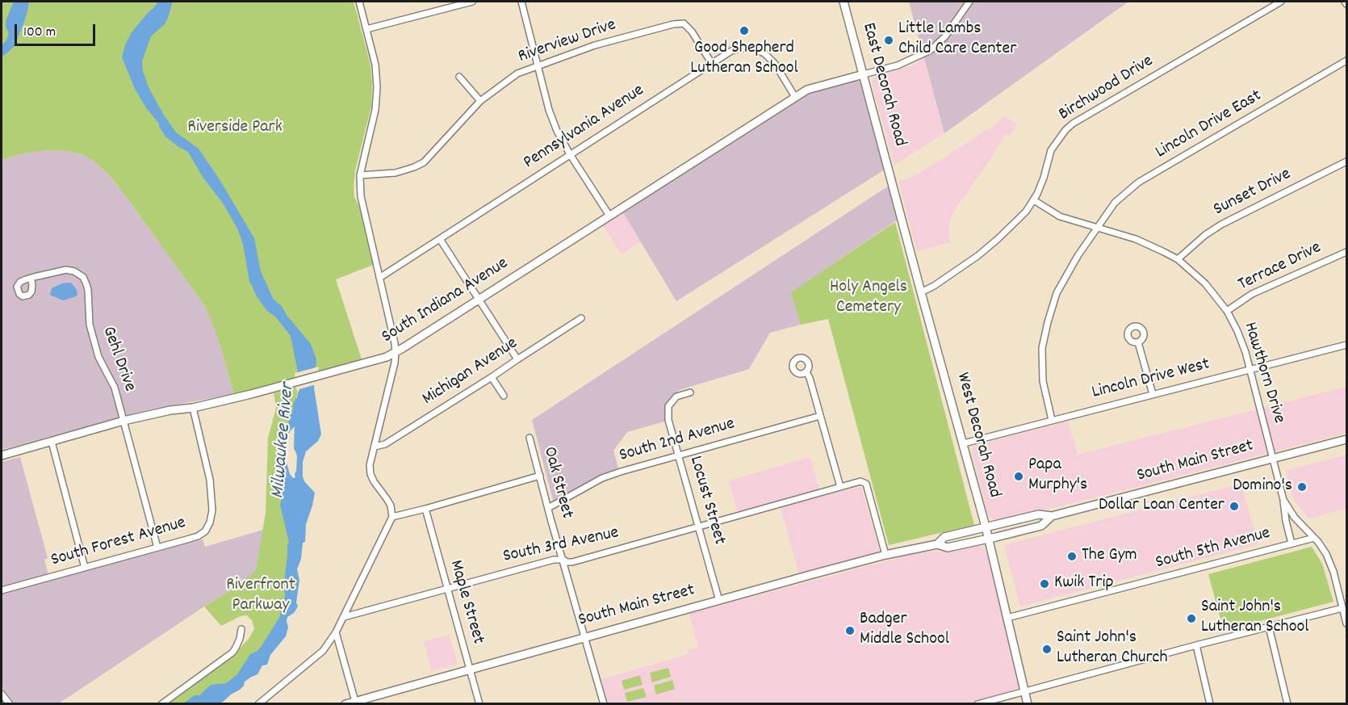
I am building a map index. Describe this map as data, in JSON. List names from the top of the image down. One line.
{"streets":{"street":["Riverview Drive","East Decorah Road","Birchwood Drive","Lincoln Drive East","Pennsylvania Avenue","Sunset Drive","Terrace Drive","South Indiana Avenue","Gehl Drive","Michigan Avenue","Hawthorn Drive","Lincoln Drive West","West Decorah Road","South 2nd Avenue","South Main Street","Oak Street","Locust Street","South Forest Avenue","South 3rd Avenue","South 5th Avenue","Maple Street"]},"crossings":[["Riverview Drive","Pennsylvania Avenue"],["East Decorah Road","South Indiana Avenue"],["East Decorah Road","West Decorah Road"],["Birchwood Drive","Hawthorn Drive"],["Birchwood Drive","West Decorah Road"],["Lincoln Drive East","Hawthorn Drive"],["Lincoln Drive East","Lincoln Drive West"],["Pennsylvania Avenue","South Indiana Avenue"],["Sunset Drive","Hawthorn Drive"],["Terrace Drive","Hawthorn Drive"],["South Indiana Avenue","Gehl Drive"],["South Indiana Avenue","South Forest Avenue"],["Hawthorn Drive","Lincoln Drive West"],["Hawthorn Drive","South Main Street"],["Hawthorn Drive","South 5th Avenue"],["Lincoln Drive West","West Decorah Road"],["West Decorah Road","South Main Street"],["West Decorah Road","South 5th Avenue"],["South 2nd Avenue","Oak Street"],["South 2nd Avenue","Locust Street"],["South Main Street","Oak Street"],["South Main Street","Locust Street"],["South Main Street","South 3rd Avenue"],["South Main Street","Maple Street"],["Oak Street","South 3rd Avenue"],["Locust Street","South 3rd Avenue"],["South 3rd Avenue","Maple Street"]],"water":["Milwaukee River"],"parks":["Riverside Park","Holy Angels Cemetery","Riverfront Parkway"],"places":["Good Shepherd Lutheran School","Little Lambs Child Care Center","Papa Murphy's","Domino's","Dollar Loan Center","The Gym","Kwik Trip","Saint John's Lutheran School","Badger Middle School","Saint John's Lutheran Church"],"scale_bar":"100 m"}
